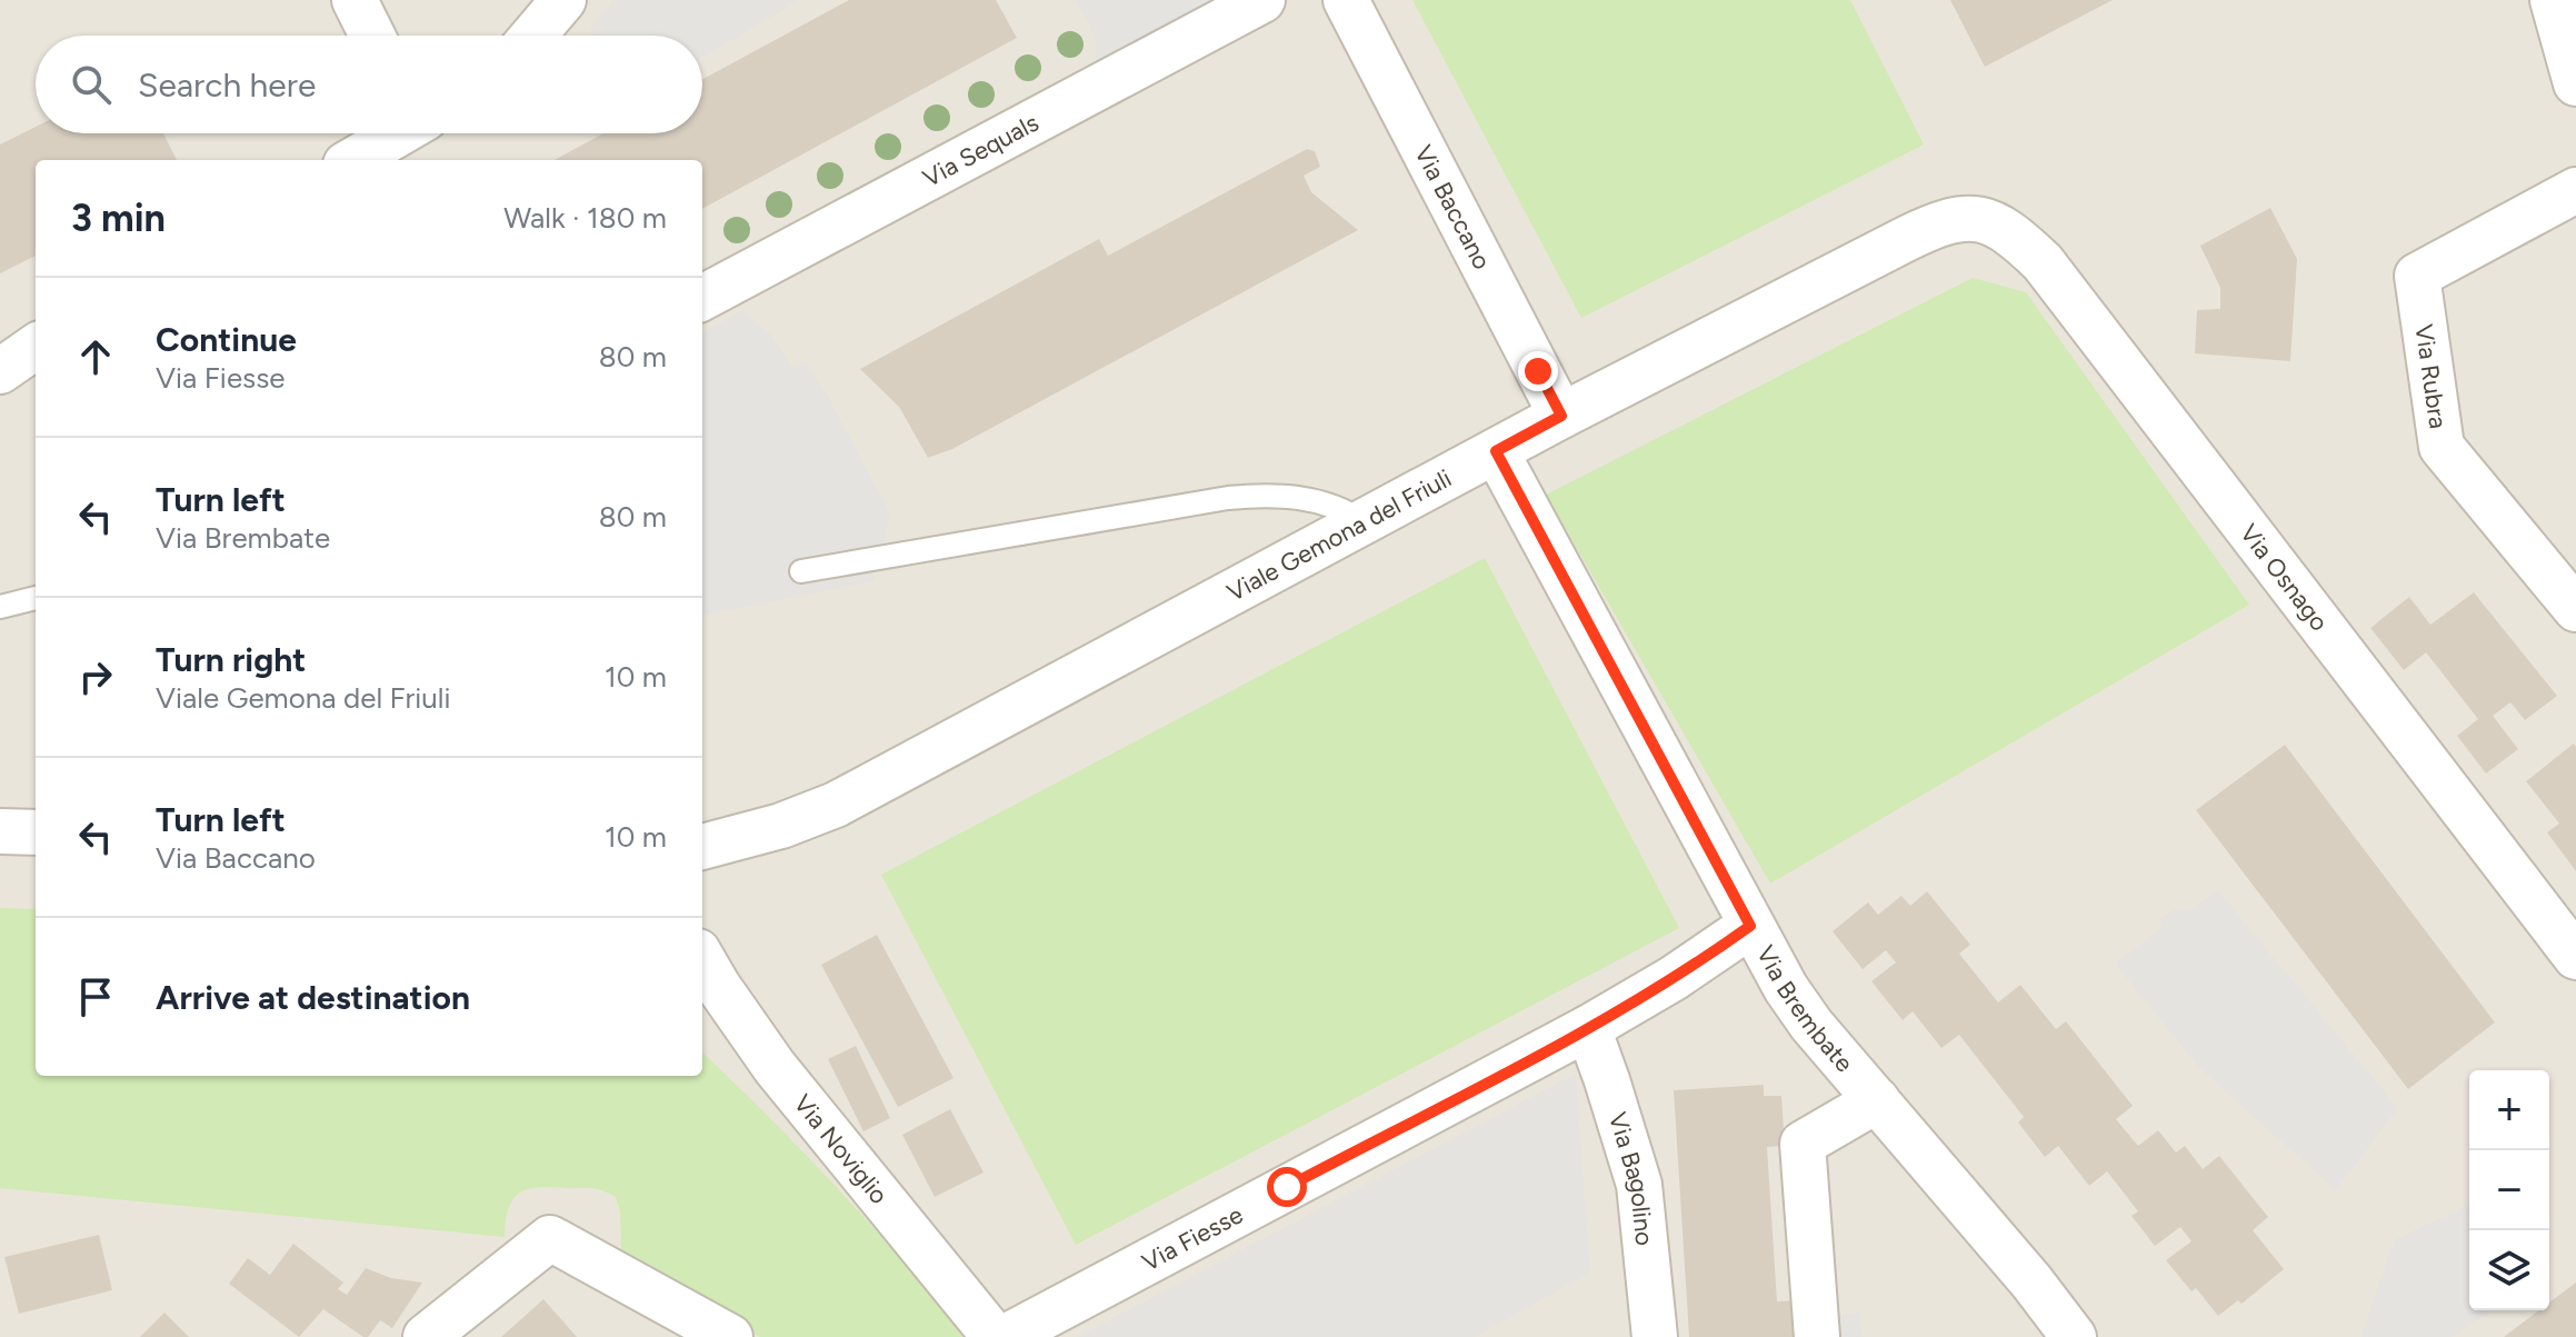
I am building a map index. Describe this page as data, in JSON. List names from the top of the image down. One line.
{"streets":{"street":["Via Sequals","Via Baccano","Via Rubra","Viale Gemona del Friuli","Via Osnago","Via Brembate","Via Noviglio","Via Bagolino","Via Fiesse"]},"crossings":[["Via Baccano","Viale Gemona del Friuli"],["Viale Gemona del Friuli","Via Osnago"],["Viale Gemona del Friuli","Via Brembate"],["Via Brembate","Via Fiesse"],["Via Bagolino","Via Fiesse"]],"page":{"search":"Search here","heading":["3 min","Walk · 180 m"],"list":[["Continue","Via Fiesse","80 m"],["Turn left","Via Brembate","80 m"],["Turn right","Viale Gemona del Friuli","10 m"],["Turn left","Via Baccano","10 m"],"Arrive at destination"],"map_buttons":["+","−"]}}
